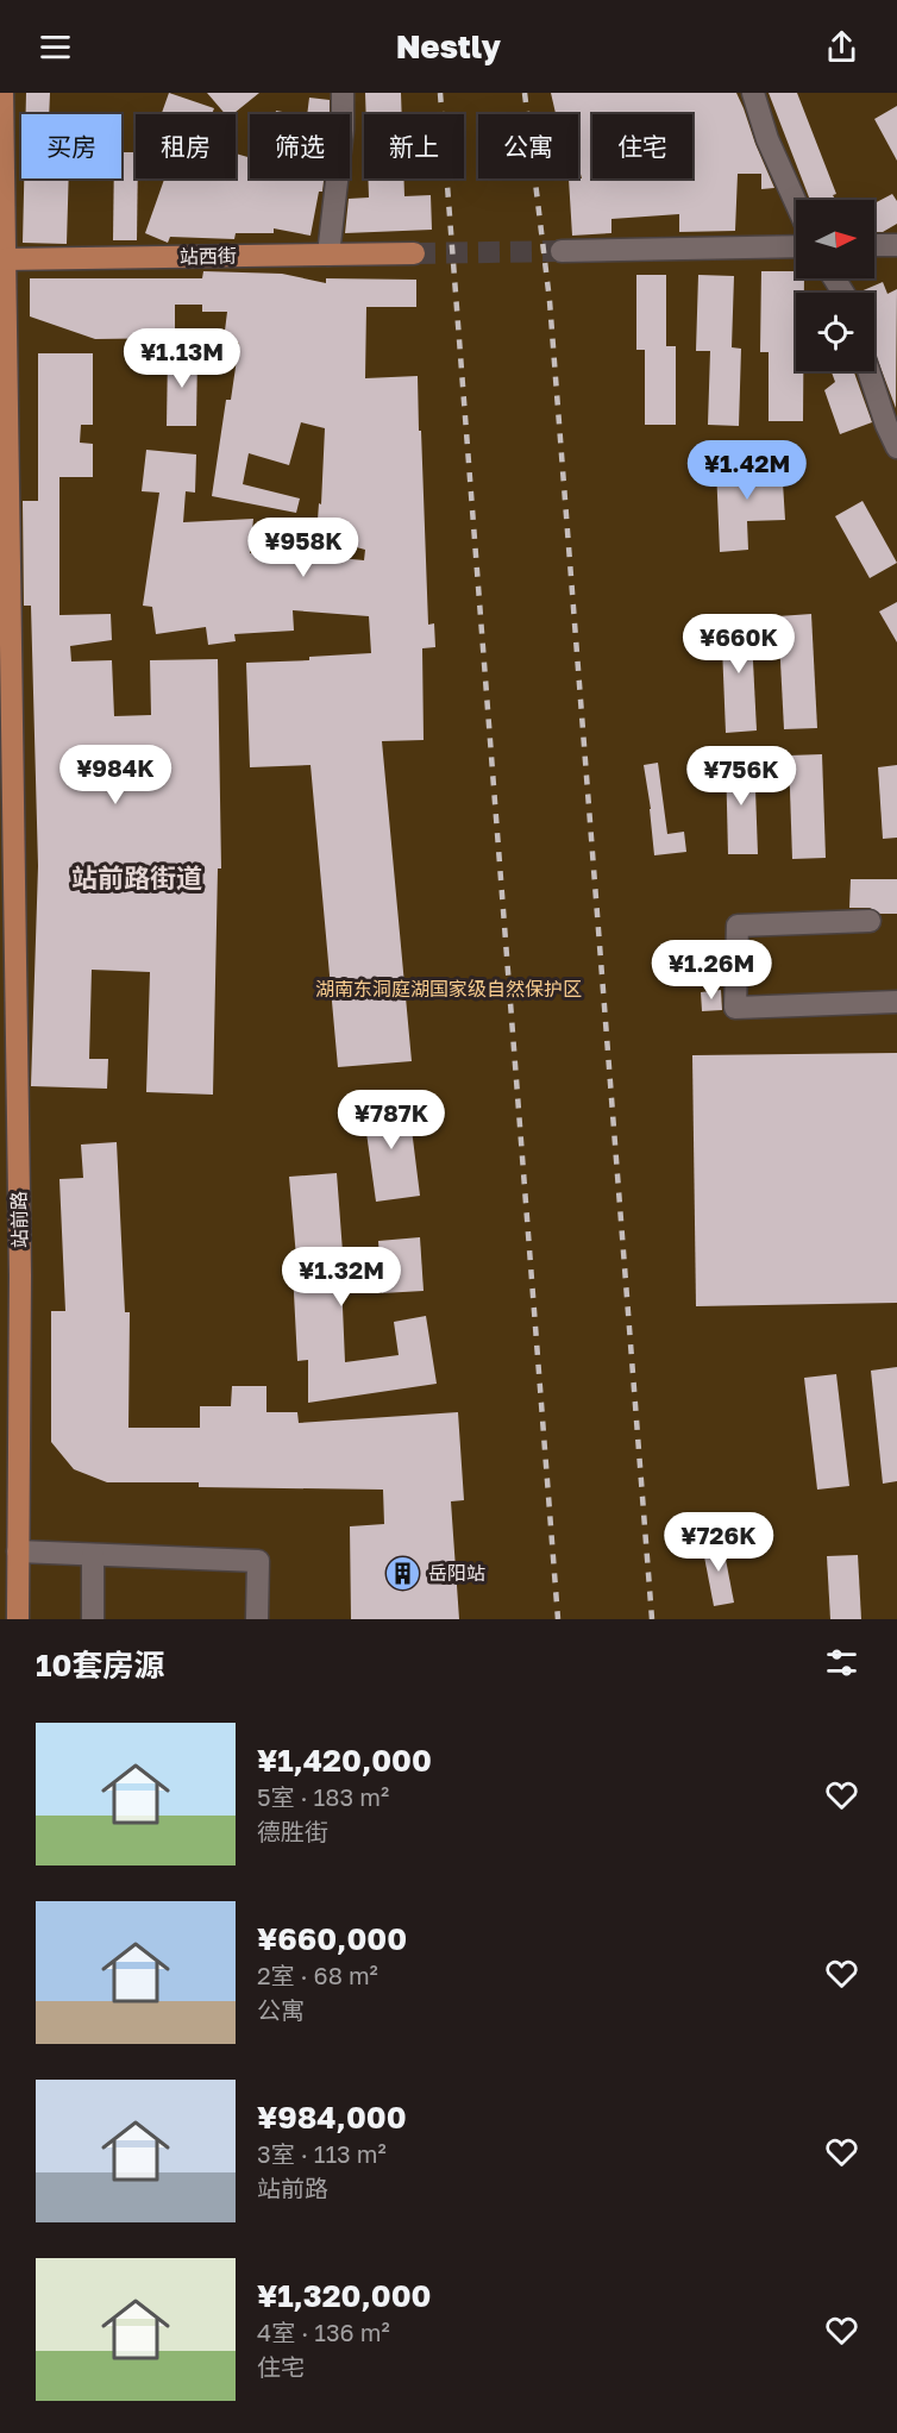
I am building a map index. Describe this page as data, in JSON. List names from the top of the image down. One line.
{"streets":{"main road":["站西街","站前路"]},"crossings":[["站西街","站前路"]],"districts":["站前路街道"],"parks":["湖南东洞庭湖国家级自然保护区"],"places":{"building":["岳阳站"]},"north":"right","page":{"header":"Nestly","chip":["买房","租房","筛选","新上","公寓","住宅"],"price":["¥1.13M","¥1.42M","¥958K","¥660K","¥984K","¥756K","¥1.26M","¥787K","¥1.32M","¥726K"],"heading":"10套房源","list":[{"name":"¥1,420,000","note":"5室 · 183 m² · 德胜街"},{"name":"¥660,000","note":"2室 · 68 m² · 公寓"},{"name":"¥984,000","note":"3室 · 113 m² · 站前路"},{"name":"¥1,320,000","note":"4室 · 136 m² · 住宅"}]}}
